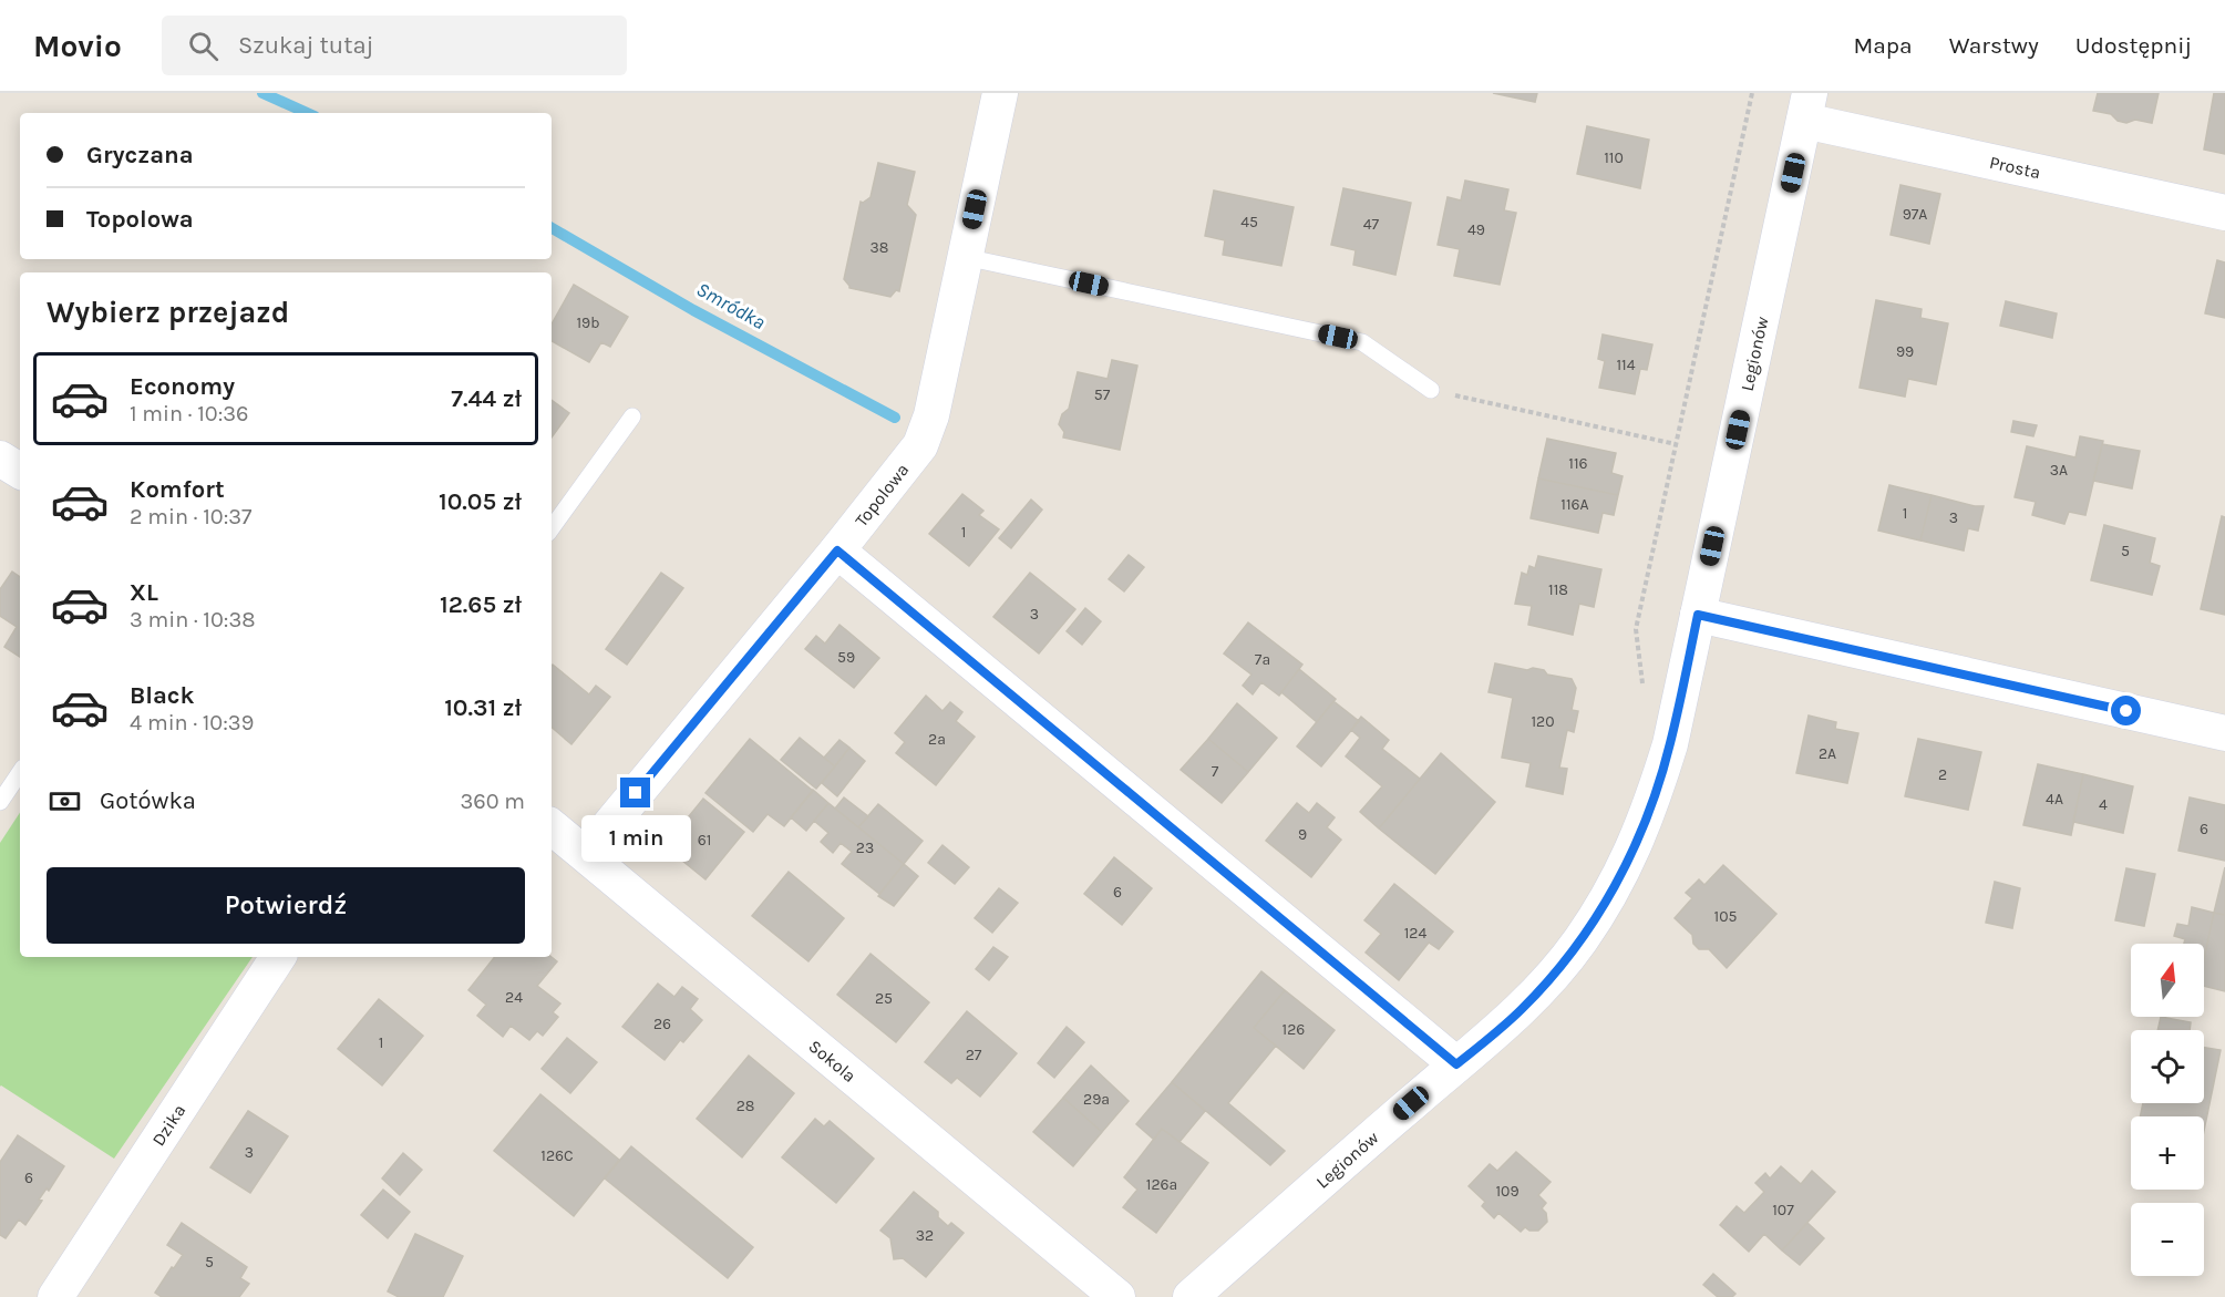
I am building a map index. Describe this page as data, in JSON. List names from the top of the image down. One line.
{"streets":{"street":["Prosta","Legionów","Topolowa","Sokola","Dzika"]},"crossings":[["Prosta","Legionów"],["Topolowa","Sokola"]],"water":["Smródka"],"house_numbers":["110","97A","45","47","49","38","19b","99","114","57","116","3A","116A","1","3","1","5","118","3","59","7a","120","2a","2A","7","2","4A","4","6","9","61","23","6","105","124","24","25","26","126","1","27","29a","28","3","126C","6","126a","109","107","32","5"],"north":"top","page":{"header":"Movio","search":"Szukaj tutaj","nav":["Mapa","Warstwy","Udostępnij"],"banner":["Gryczana","Topolowa"],"heading":"Wybierz przejazd","list":[{"name":"Economy","note":"1 min · 10:36","value":"7.44 zł"},{"name":"Komfort","note":"2 min · 10:37","value":"10.05 zł"},{"name":"XL","note":"3 min · 10:38","value":"12.65 zł"},{"name":"Black","note":"4 min · 10:39","value":"10.31 zł"}],"pay":["Gotówka","360 m"],"bubble":"1 min","buttons":"Potwierdź","map_buttons":["+","−"]}}
